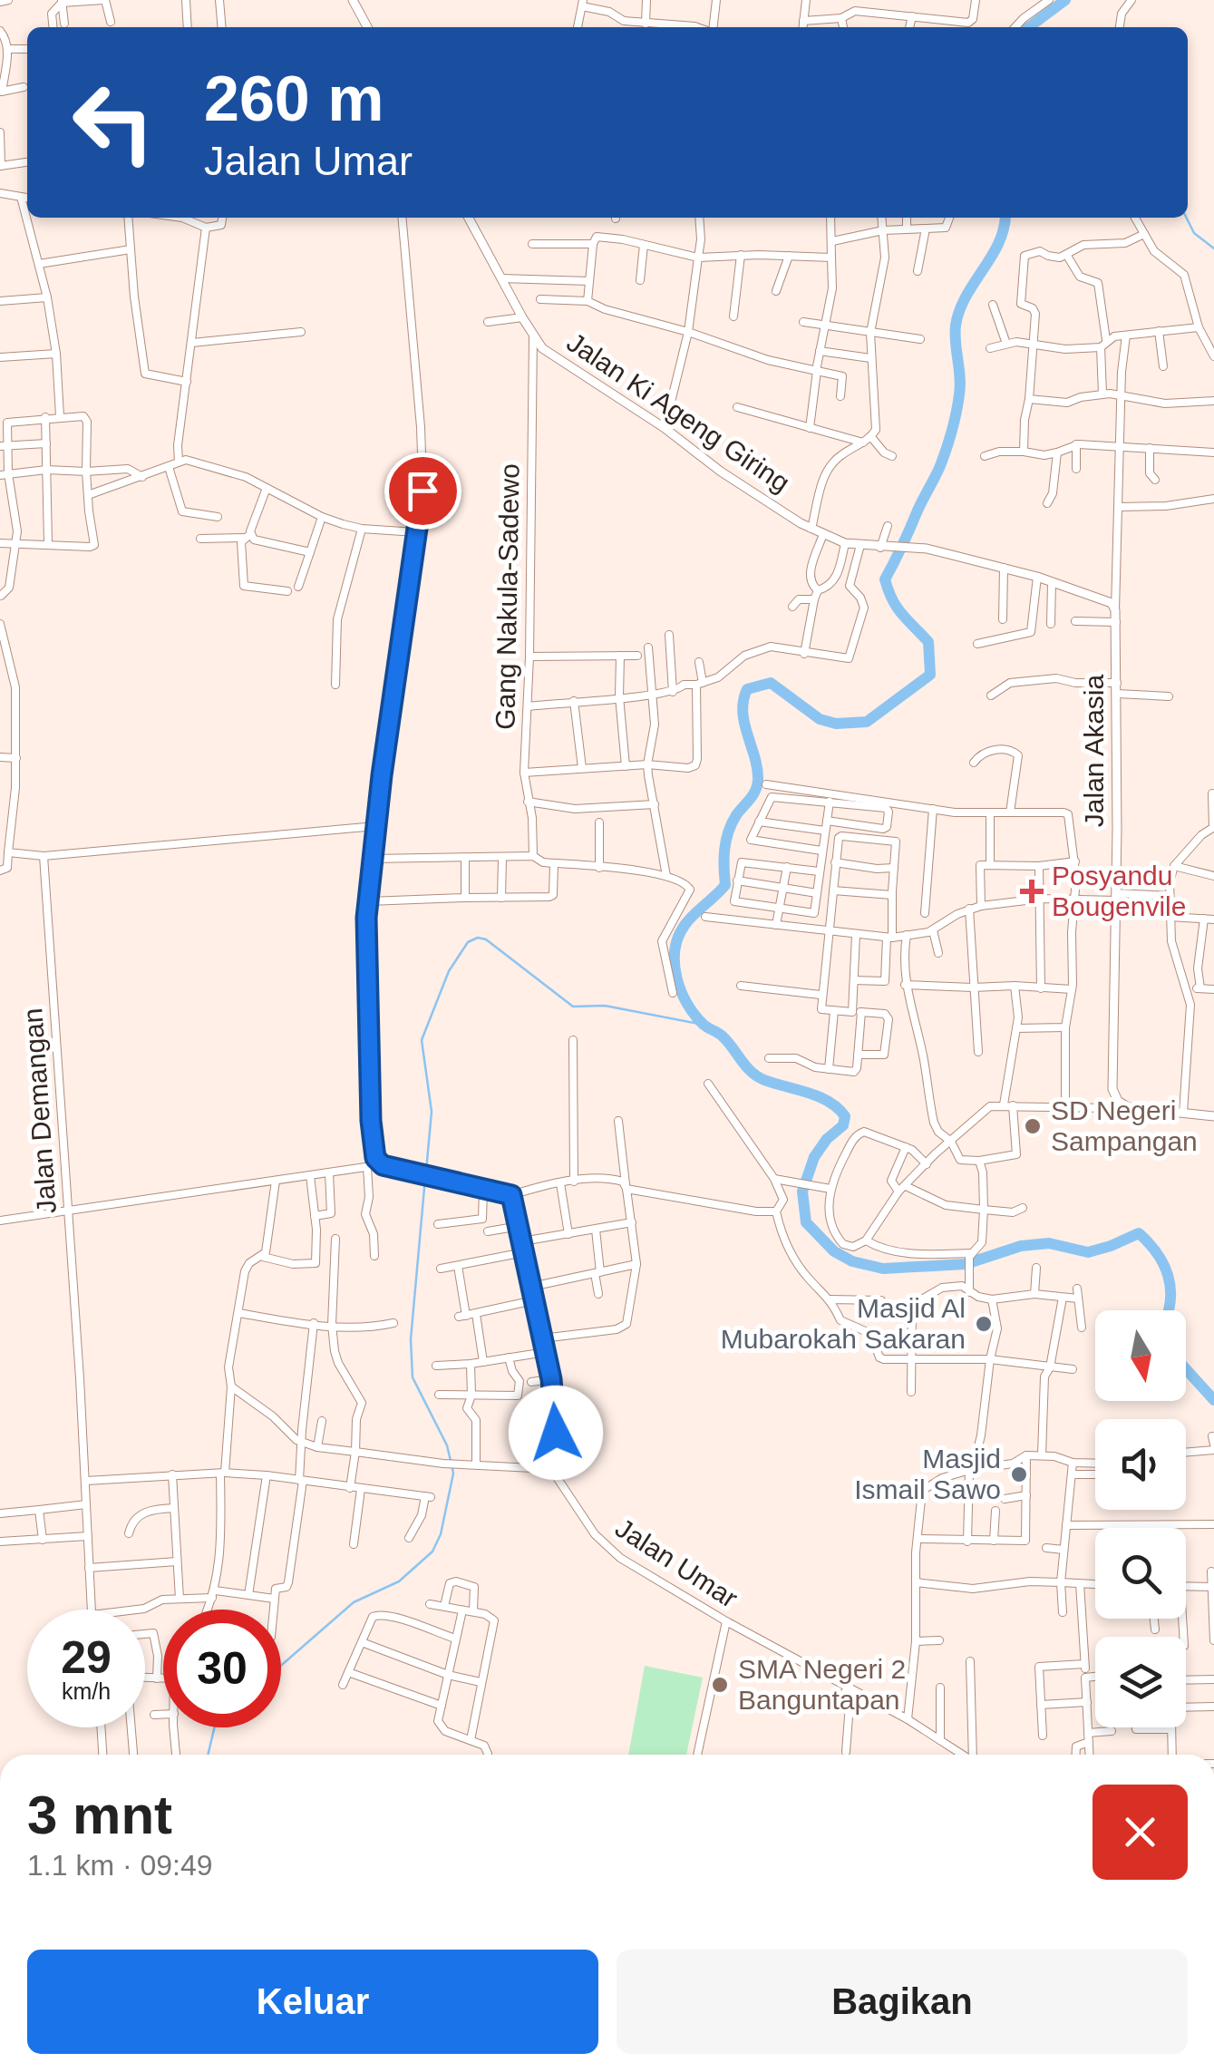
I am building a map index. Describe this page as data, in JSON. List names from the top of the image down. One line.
{"streets":{"street":["Jalan Ki Ageng Giring","Gang Nakula-Sadewo","Jalan Akasia","Jalan Demangan","Jalan Umar"]},"crossings":[["Jalan Ki Ageng Giring","Gang Nakula-Sadewo"],["Jalan Ki Ageng Giring","Jalan Akasia"]],"places":{"health":["Posyandu Bougenvile"],"other":["SD Negeri Sampangan","Masjid Al Mubarokah Sakaran","Masjid Ismail Sawo","SMA Negeri 2 Banguntapan"]},"north":"bottom","page":{"turn":["260 m","Jalan Umar"],"speed":"29 km/h","limit":"30","heading":["3 mnt","1.1 km · 09:49"],"buttons":["Keluar","Bagikan"]}}
